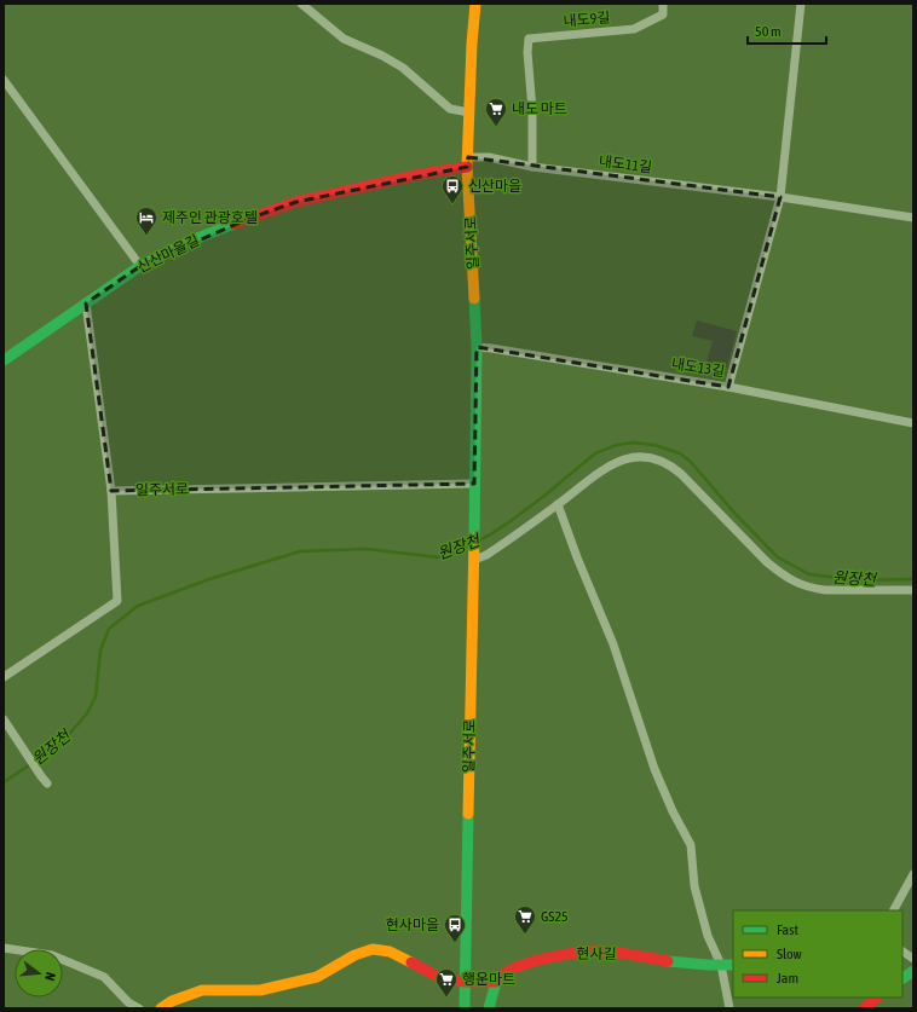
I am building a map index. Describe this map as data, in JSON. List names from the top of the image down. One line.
{"streets":{"street":["내도9길","내도11길","일주서로","신산마을길","내도13길","현사길"]},"crossings":[["내도9길","내도11길"],["내도11길","일주서로"],["내도11길","신산마을길"],["일주서로","신산마을길"],["일주서로","내도13길"]],"water":["원장천"],"places":{"supermarket":["내도 마트","GS25","행운마트"],"bus stop":["신산마을","현사마을"],"hotel":["제주인 관광호텔"]},"legend":["Fast","Slow","Jam"],"scale_bar":"50 m","north":"right"}
